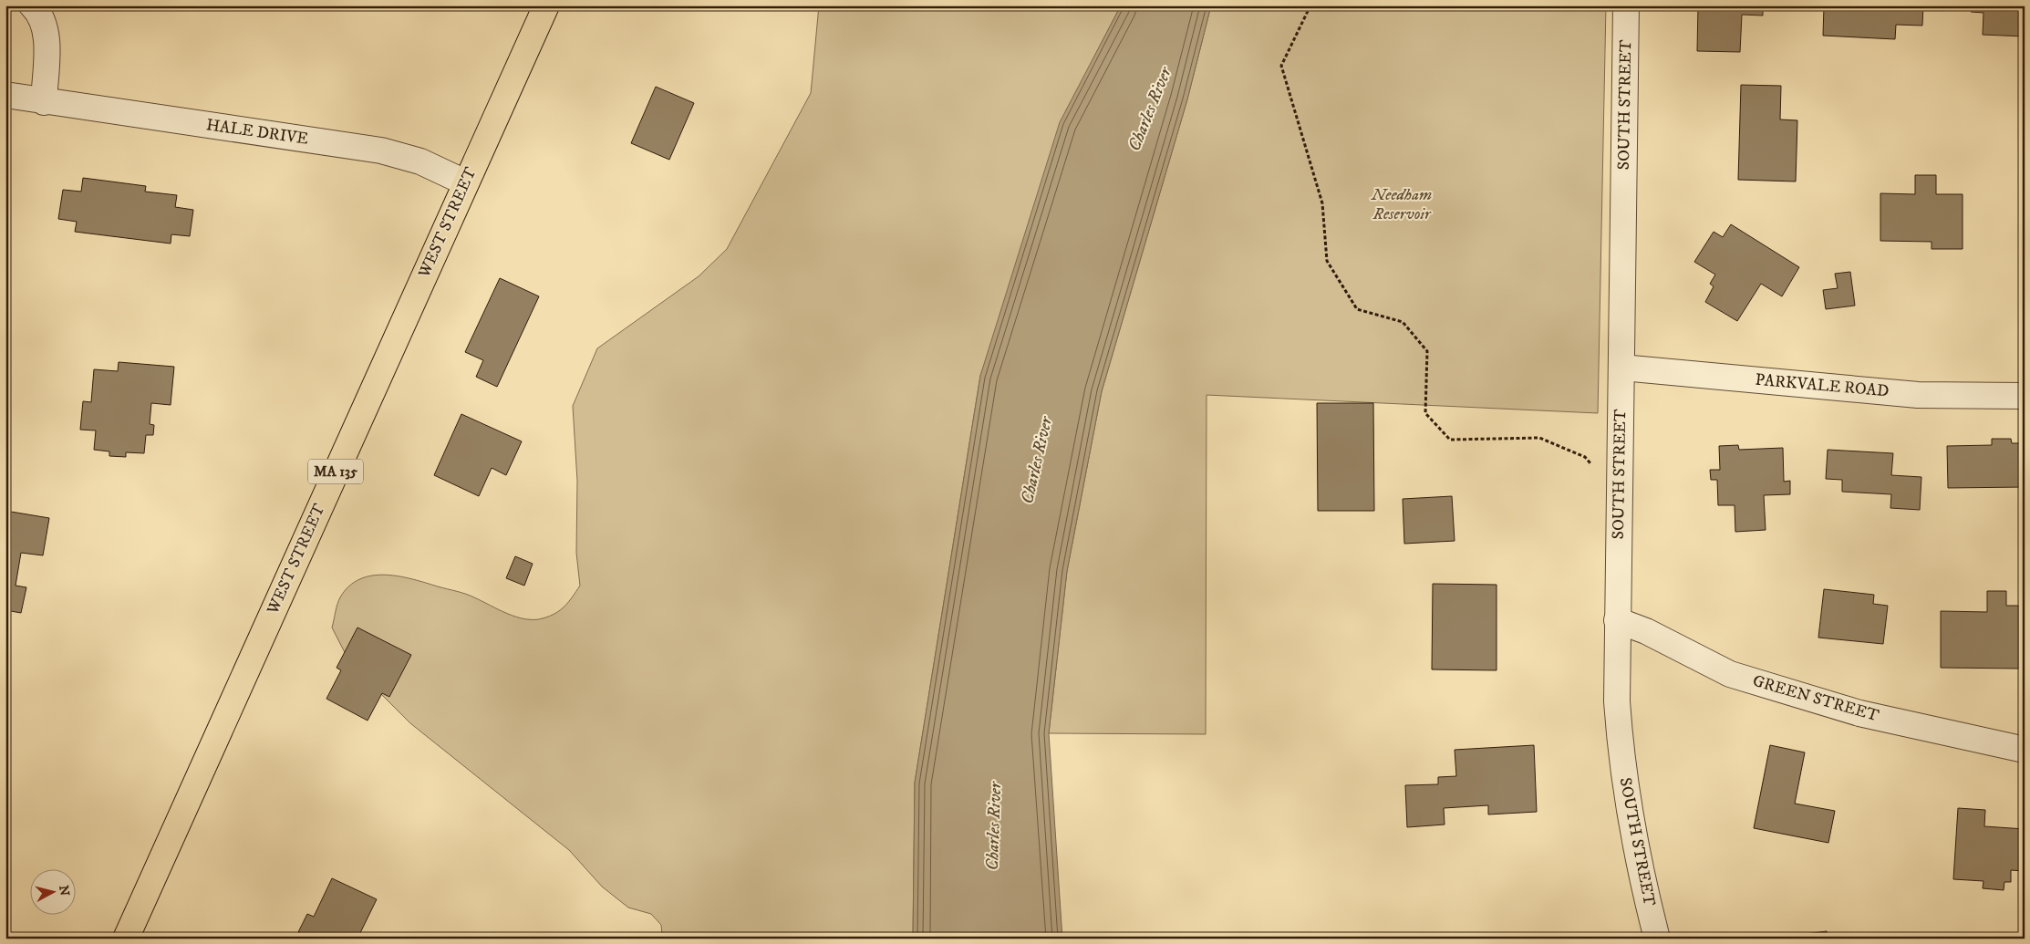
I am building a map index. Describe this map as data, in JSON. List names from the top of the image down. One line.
{"streets":{"main road":["WEST STREET","MA 135"],"street":["SOUTH STREET","HALE DRIVE","PARKVALE ROAD","GREEN STREET"]},"crossings":[["SOUTH STREET","PARKVALE ROAD"],["SOUTH STREET","GREEN STREET"],["HALE DRIVE","WEST STREET"]],"water":["Charles River"],"parks":["Needham Reservoir"],"north":"right"}
